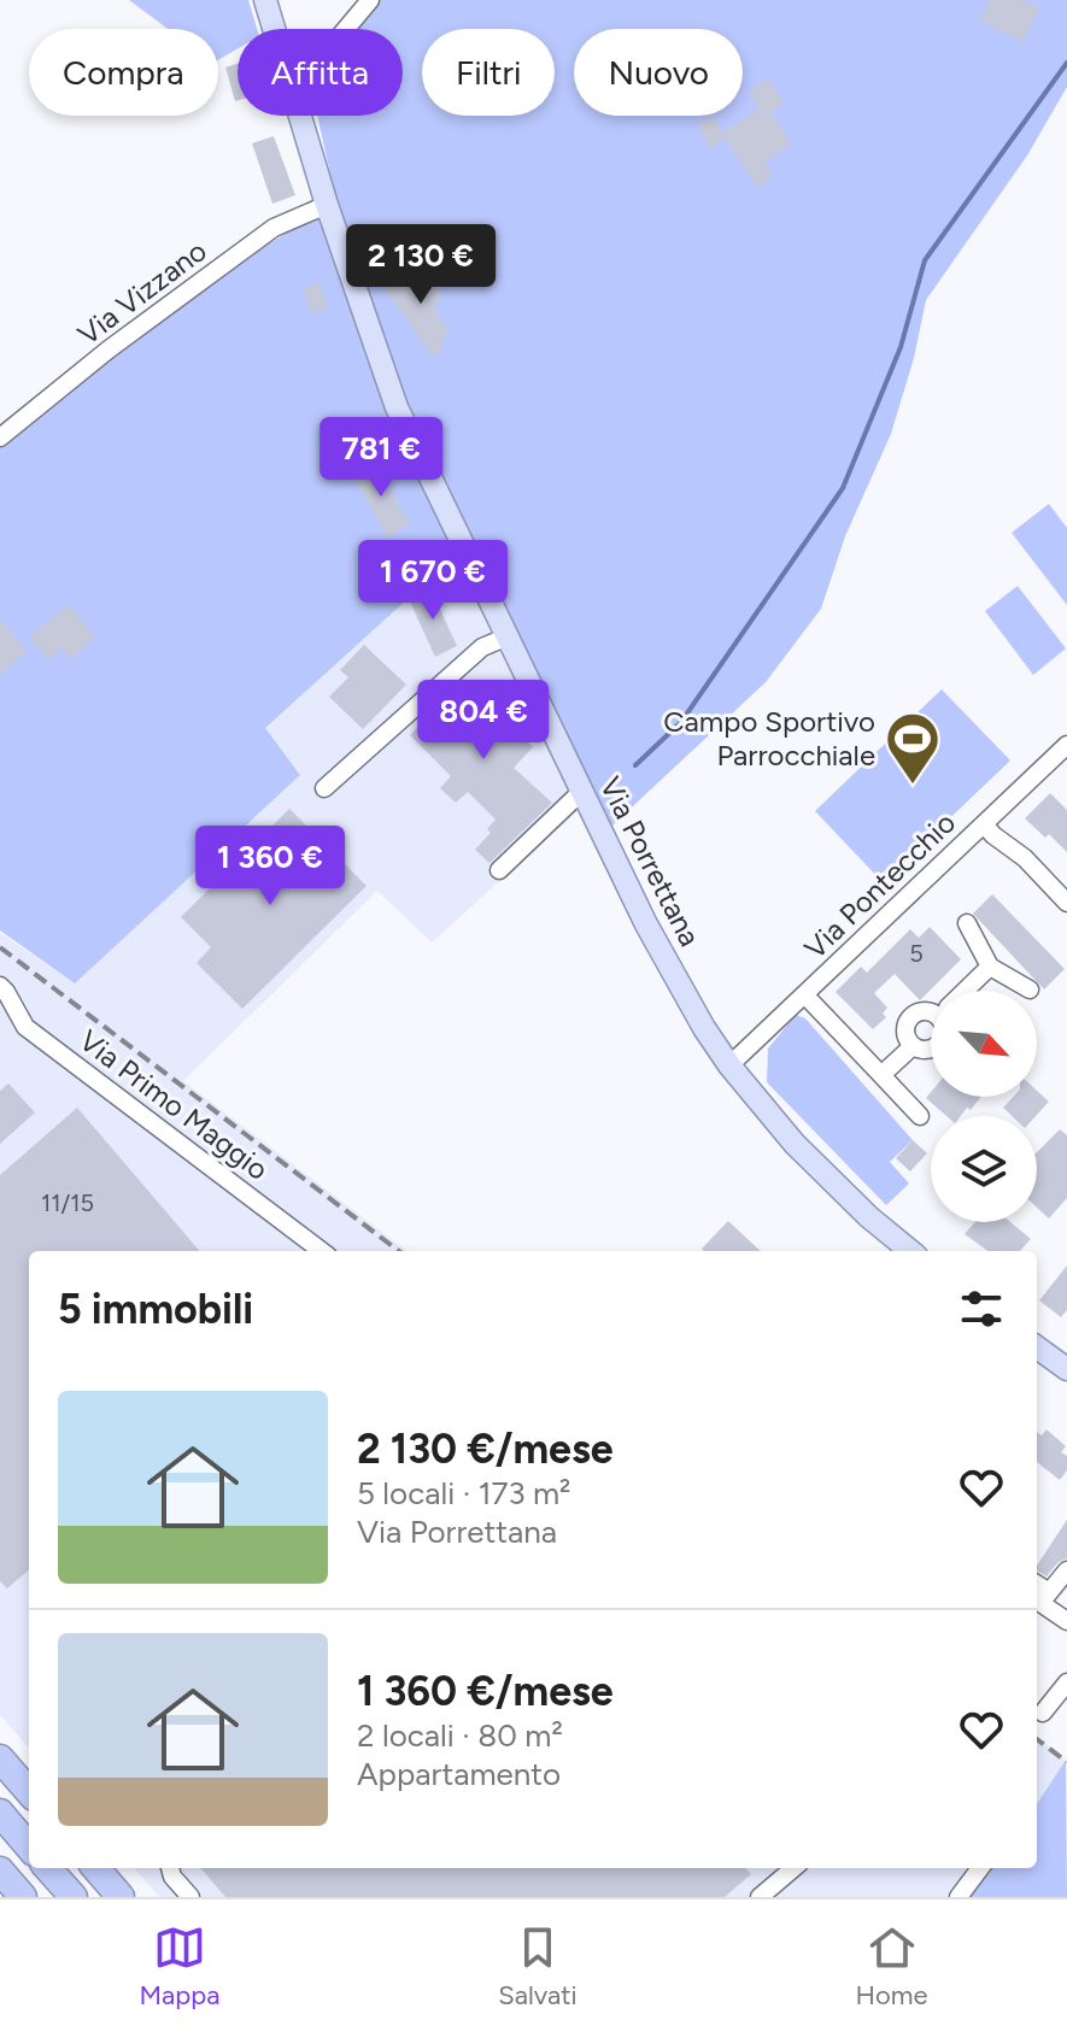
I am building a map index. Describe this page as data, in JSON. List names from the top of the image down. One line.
{"streets":{"main road":["Via Porrettana"],"street":["Via Vizzano","Via Pontecchio","Via Primo Maggio"]},"crossings":[["Via Vizzano","Via Porrettana"],["Via Porrettana","Via Pontecchio"]],"places":{"sports":["Campo Sportivo Parrocchiale"]},"house_numbers":["5","11/15"],"north":"bottom right","page":{"chip":["Compra","Affitta","Filtri","Nuovo"],"price":["2 130 €","781 €","1 670 €","804 €","1 360 €"],"heading":"5 immobili","list":[{"name":"2 130 €/mese","note":"5 locali · 173 m² · Via Porrettana"},{"name":"1 360 €/mese","note":"2 locali · 80 m² · Appartamento"}],"tabs":["Mappa","Salvati","Home"]}}
